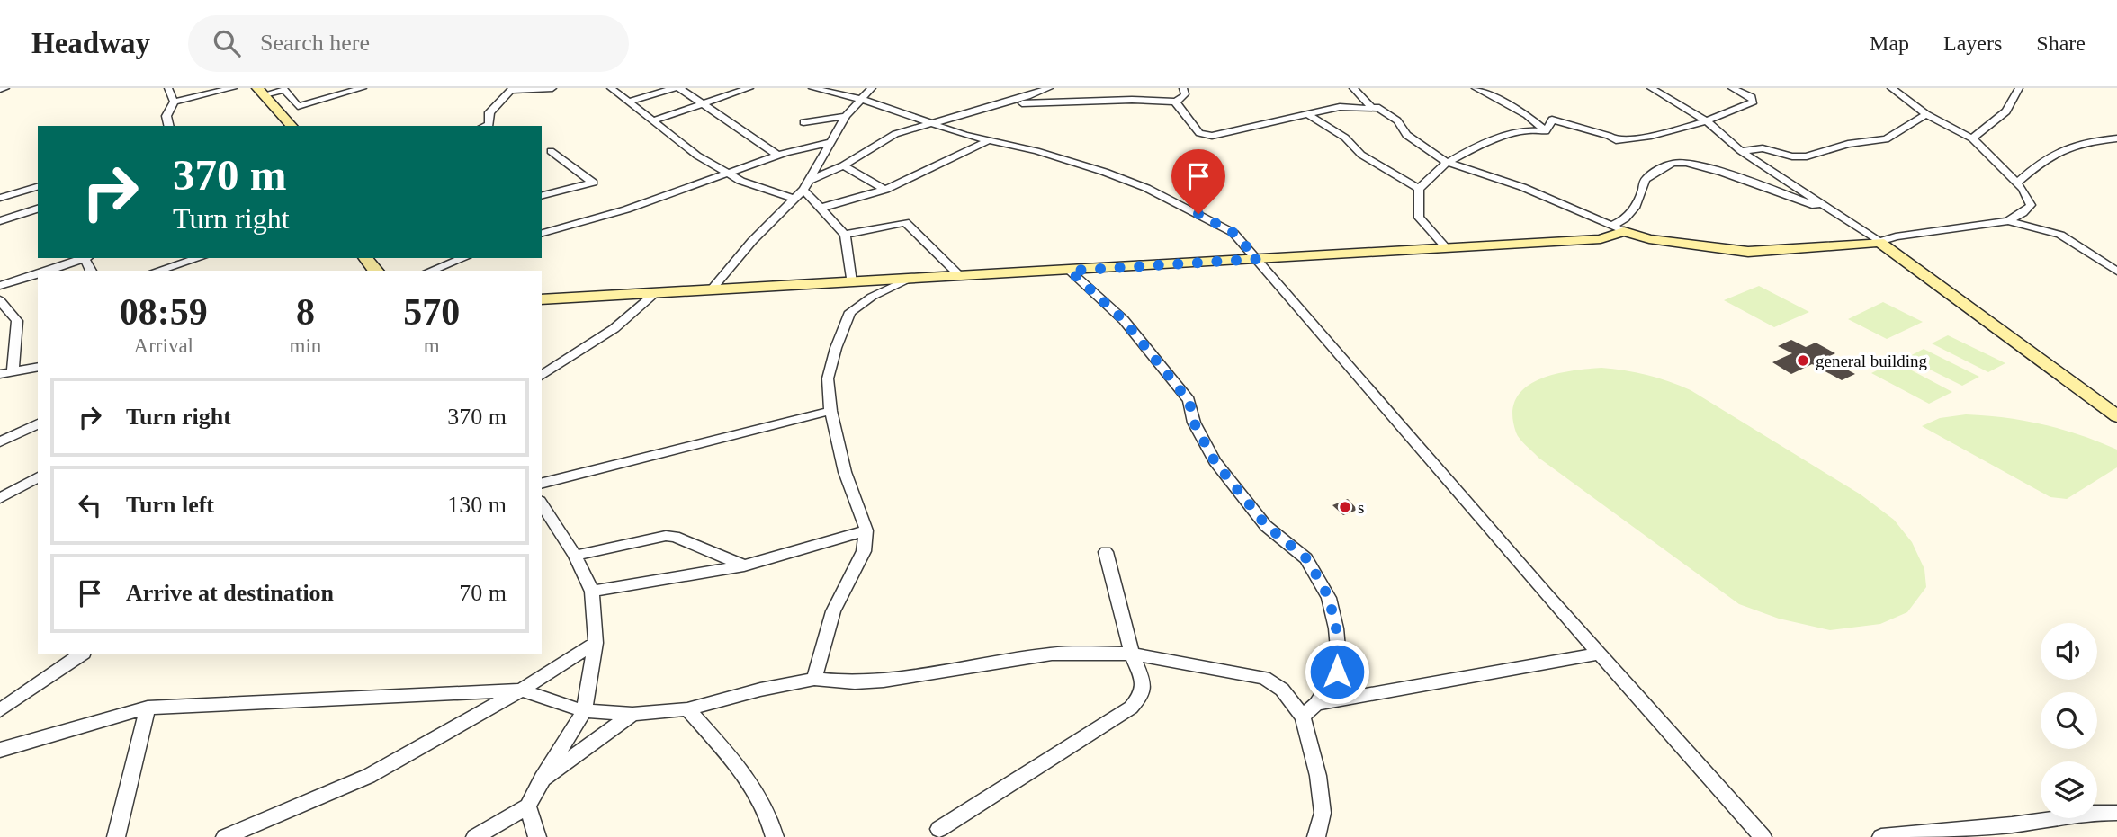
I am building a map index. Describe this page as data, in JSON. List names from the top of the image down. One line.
{"places":["general building","s"],"page":{"header":"Headway","search":"Search here","nav":["Map","Layers","Share"],"turn":["370 m","Turn right"],"eta":["08:59","Arrival","8","min","570","m"],"list":[{"name":"Turn right","value":"370 m"},{"name":"Turn left","value":"130 m"},{"name":"Arrive at destination","value":"70 m"}]}}
